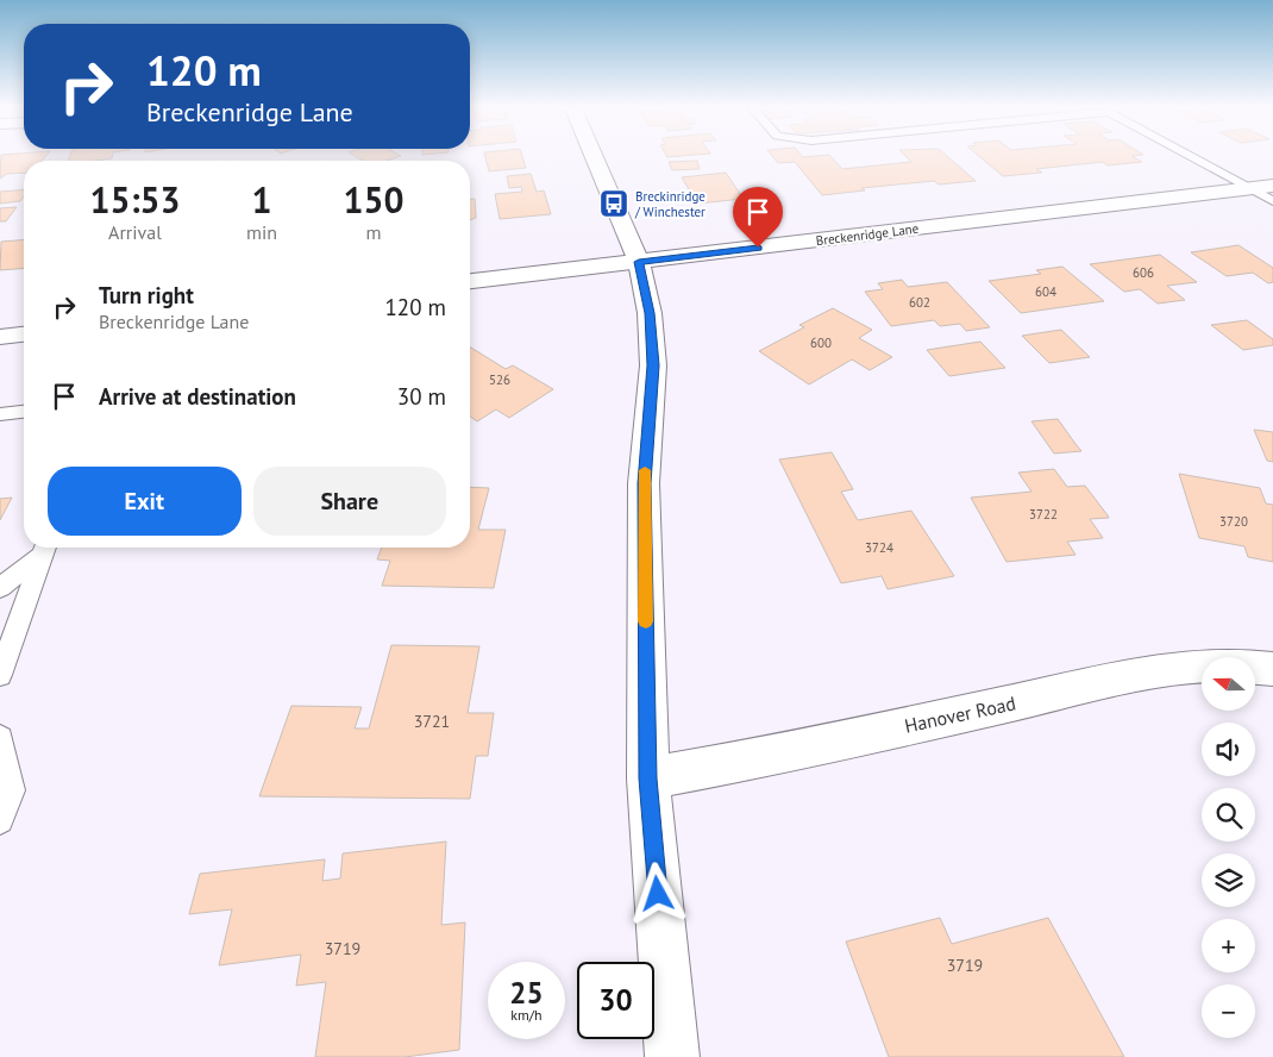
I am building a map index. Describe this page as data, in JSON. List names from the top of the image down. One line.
{"streets":{"street":["Breckenridge Lane","Hanover Road"]},"places":{"bus stop":["Breckinridge / Winchester"]},"house_numbers":["606","604","602","600","526","3722","3720","3724","3721","3719","3719"],"north":"left","page":{"turn":["120 m","Breckenridge Lane"],"eta":["15:53","Arrival","1","min","150","m"],"list":[{"name":"Turn right","note":"Breckenridge Lane","value":"120 m"},{"name":"Arrive at destination","value":"30 m"}],"buttons":["Exit","Share"],"map_buttons":["+","−"],"speed":"25 km/h","limit":"30"}}
